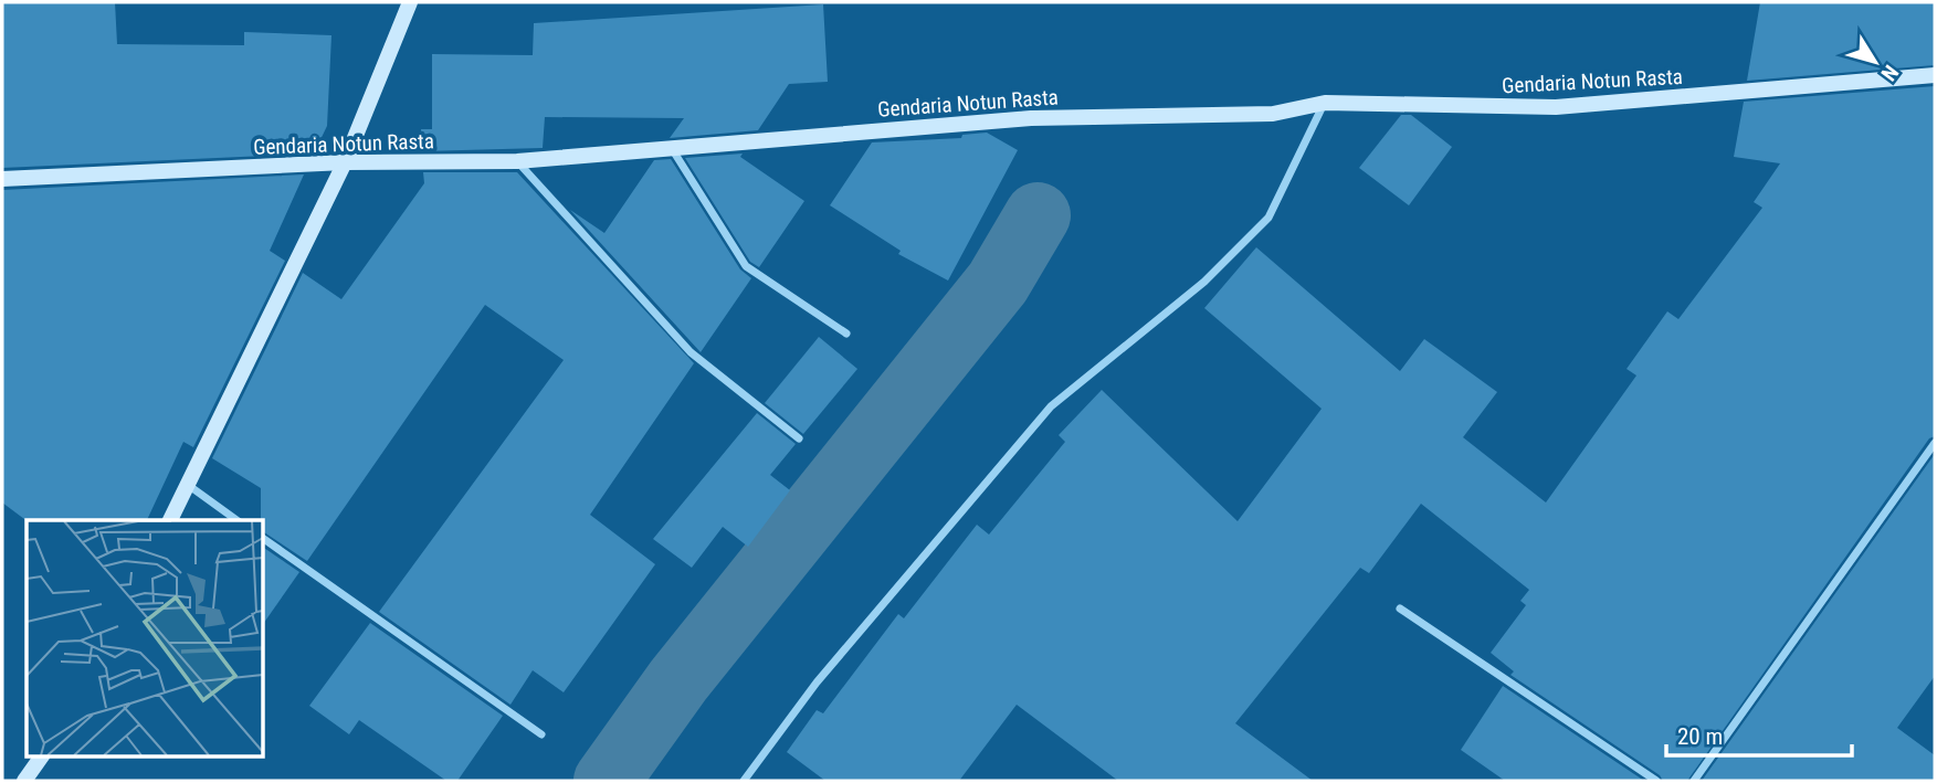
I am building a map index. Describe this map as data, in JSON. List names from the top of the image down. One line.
{"streets":{"main road":["Gendaria Notun Rasta"]},"scale_bar":"20 m","north":"bottom right"}
